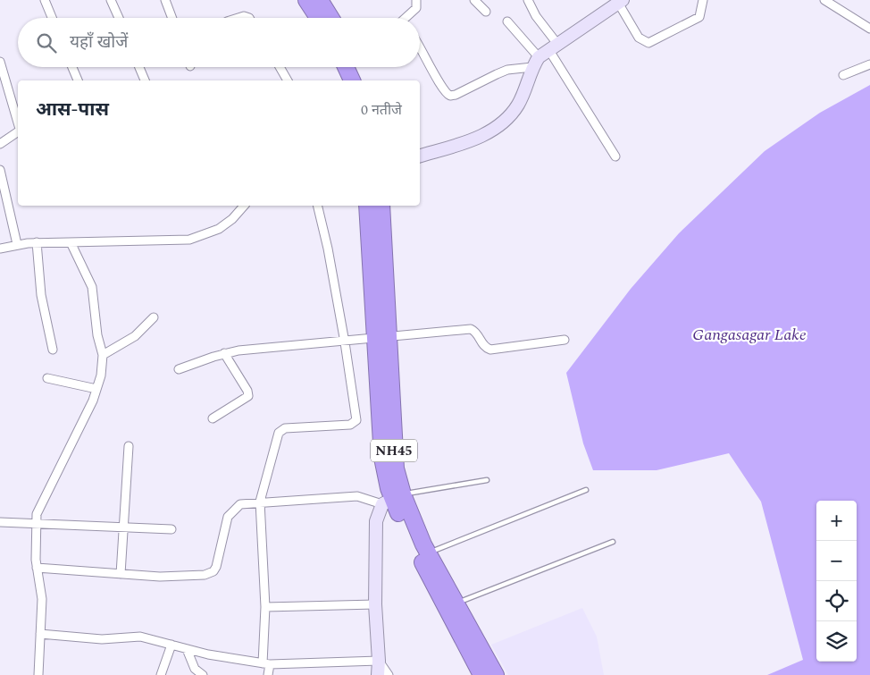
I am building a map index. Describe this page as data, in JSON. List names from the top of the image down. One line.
{"streets":{"highway":["NH45"]},"water":["Gangasagar Lake"],"page":{"search":"यहाँ खोजें","heading":["आस-पास","0 नतीजे"],"map_buttons":["+","−"]}}
